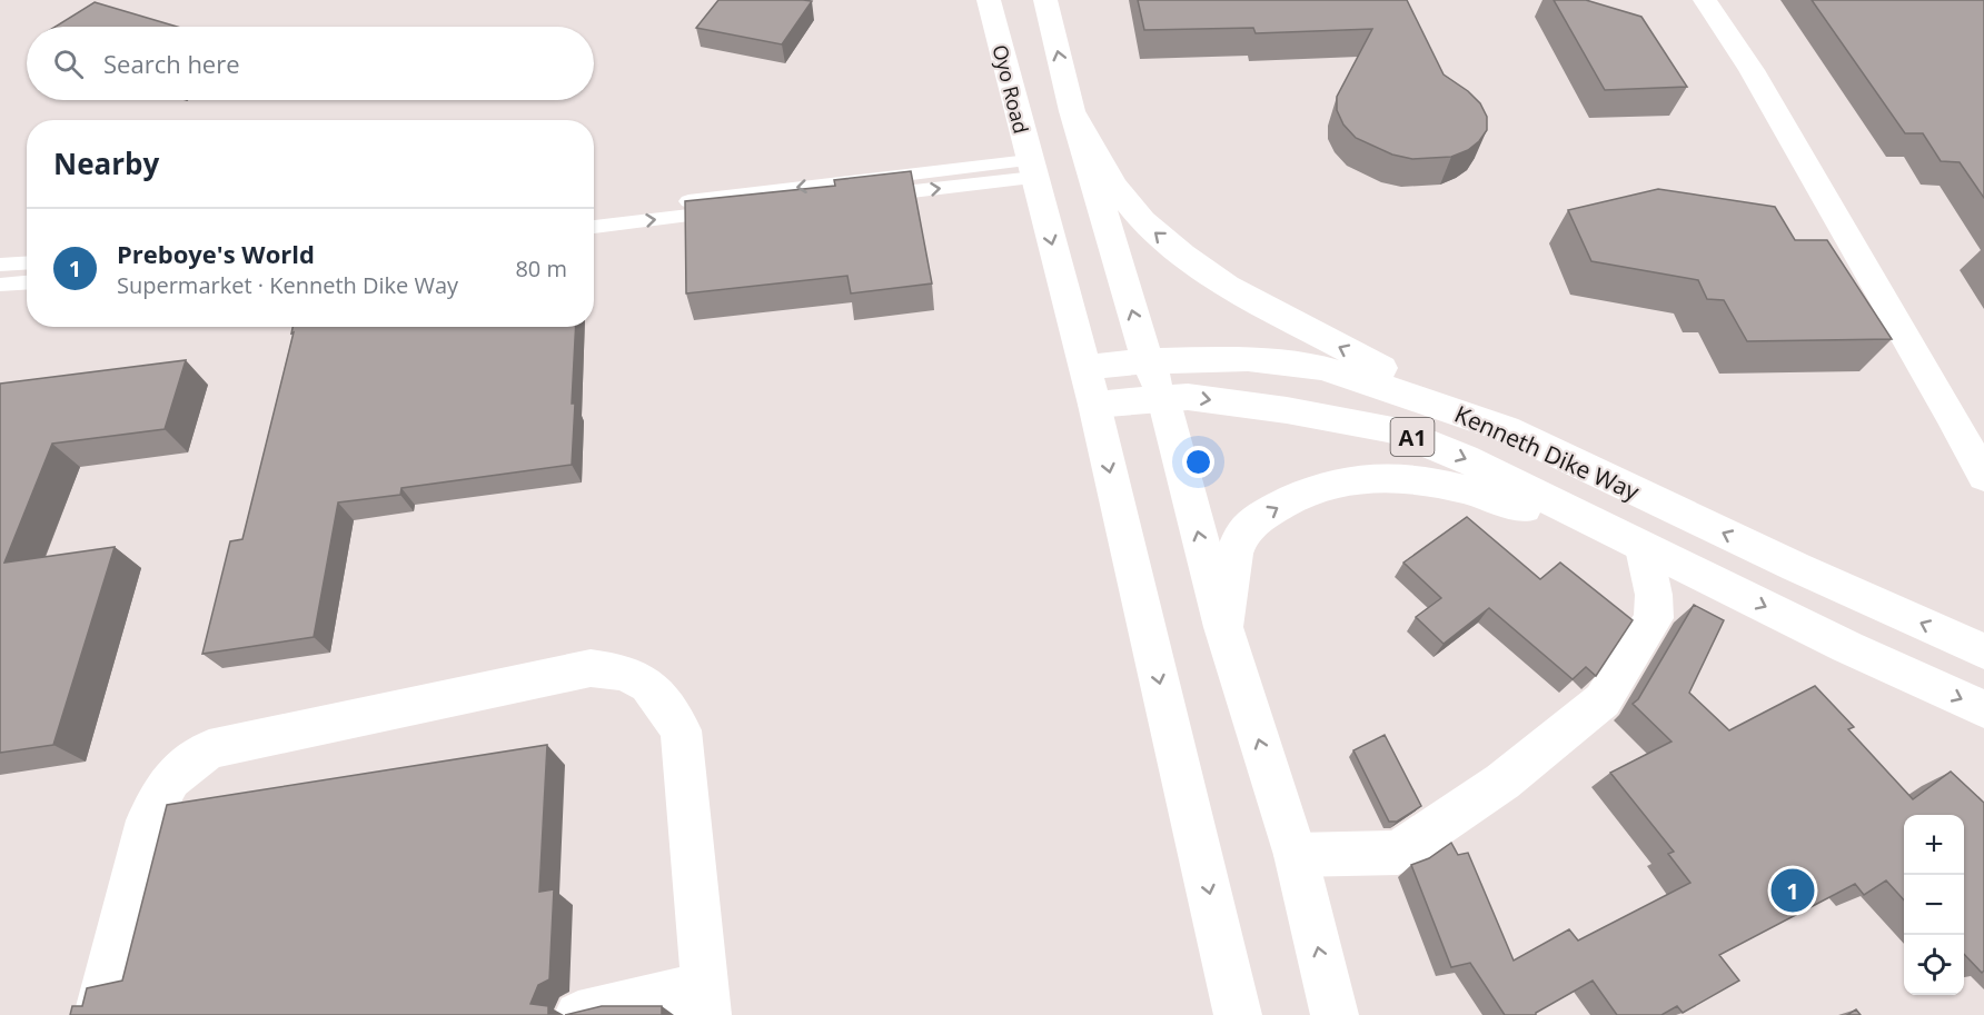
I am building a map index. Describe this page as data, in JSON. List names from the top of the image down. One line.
{"streets":{"main road":["Oyo Road","A1","Kenneth Dike Way"]},"crossings":[["Oyo Road","Kenneth Dike Way"],["A1","Kenneth Dike Way"]],"page":{"search":"Search here","heading":"Nearby","list":[{"mark":"1","name":"Preboye's World","note":"Supermarket · Kenneth Dike Way","value":"80 m"}],"map_buttons":["+","−"],"pins":"1"}}
